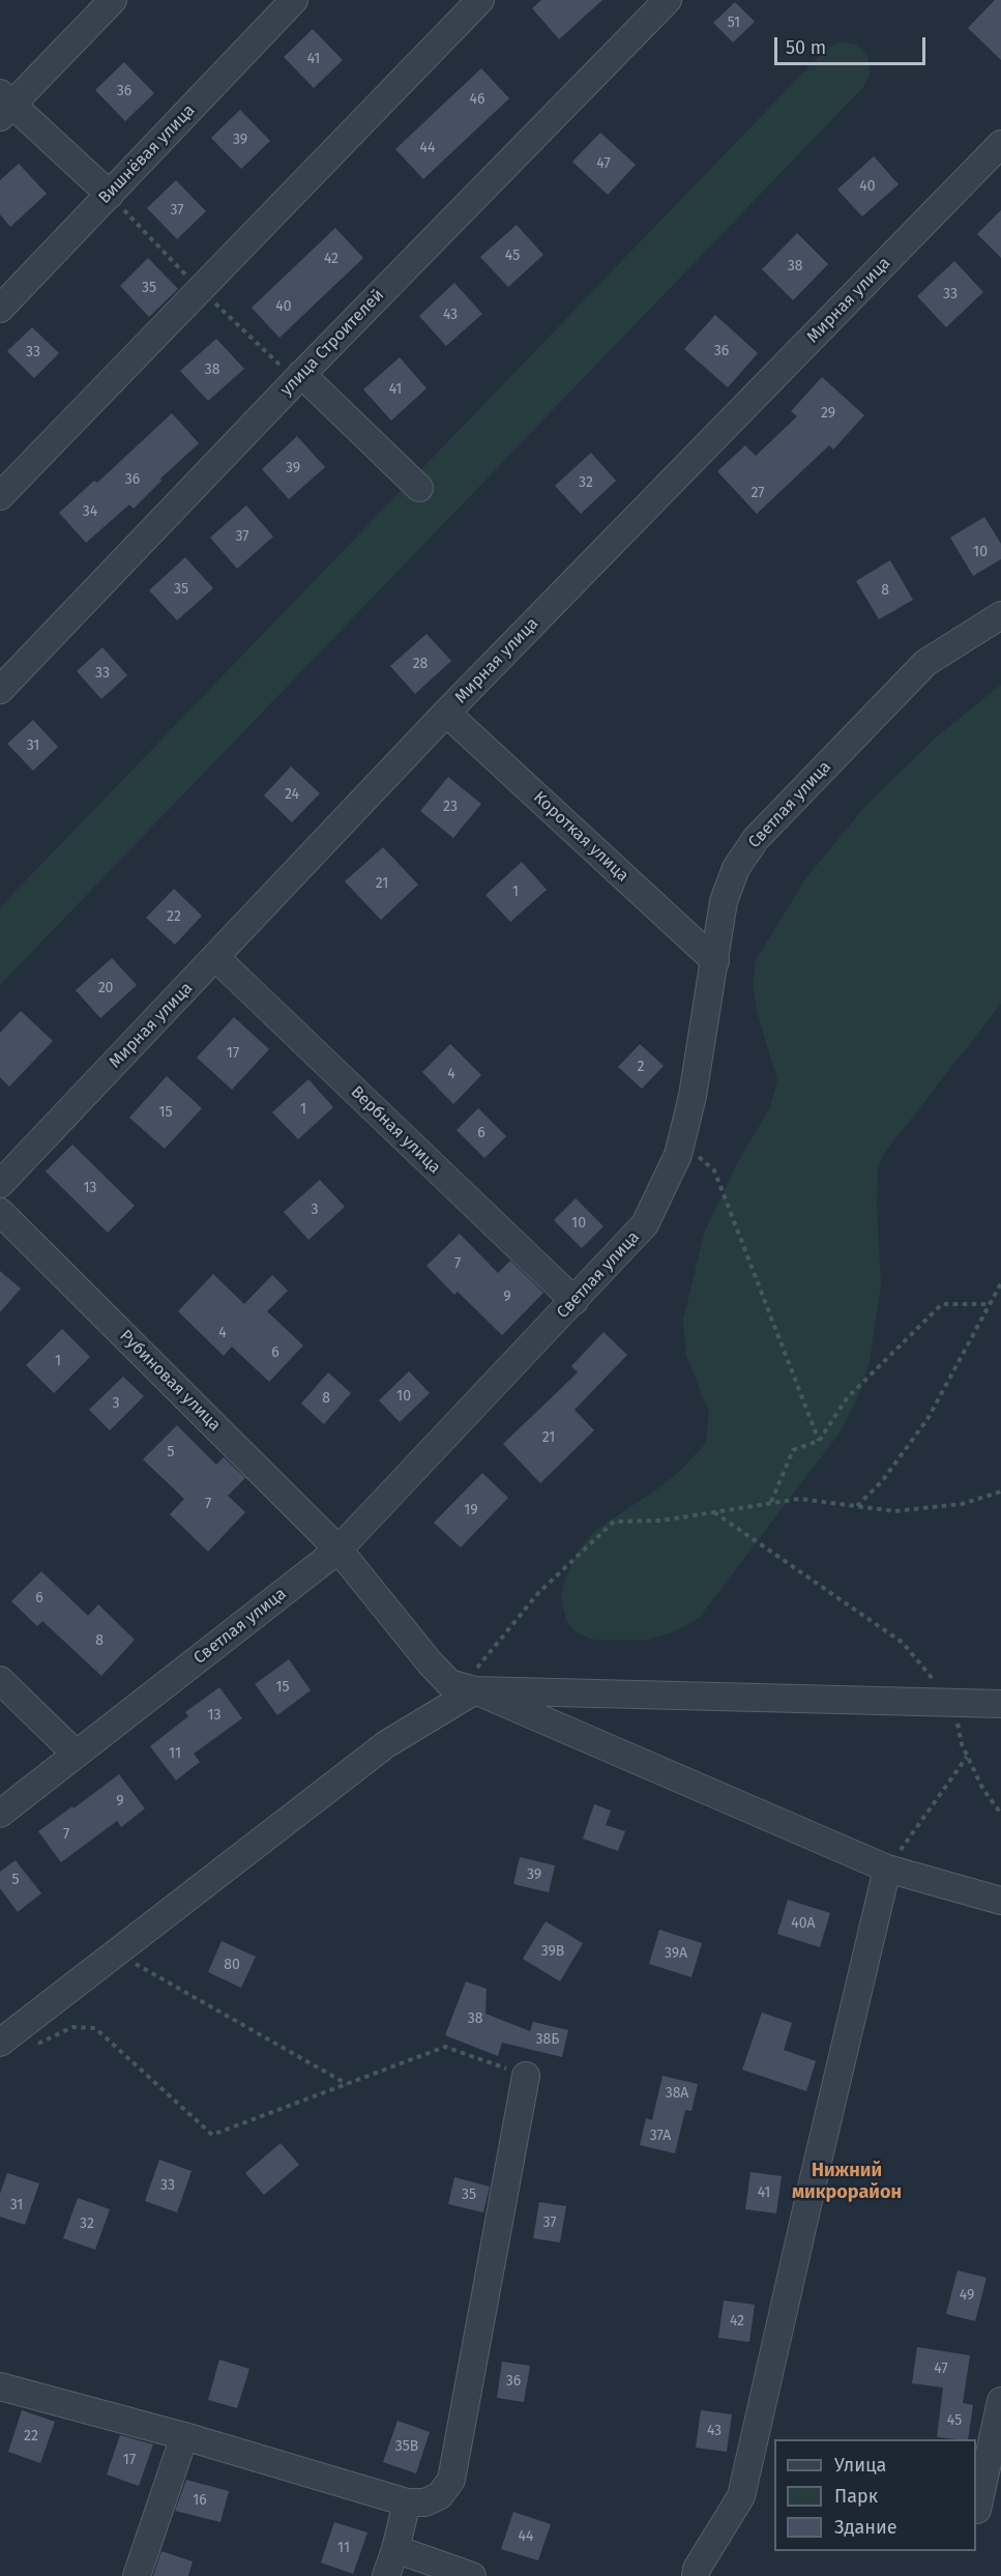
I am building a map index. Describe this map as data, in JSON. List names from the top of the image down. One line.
{"streets":{"street":["Вишнёвая улица","Мирная улица","улица Строителей","Светлая улица","Короткая улица","Вербная улица","Рубиновая улица"]},"crossings":[["Мирная улица","Короткая улица"],["Мирная улица","Вербная улица"],["Светлая улица","Короткая улица"],["Светлая улица","Вербная улица"],["Светлая улица","Рубиновая улица"]],"districts":["Нижний микрорайон"],"house_numbers":["51","41","36","46","39","44","47","40","37","45","42","38","35","33","40","43","36","33","38","41","29","39","36","32","27","34","37","10","35","8","28","33","31","24","23","21","1","22","20","17","2","4","1","15","6","13","3","10","7","9","4","6","1","10","8","3","21","5","7","19","6","8","15","13","11","9","7","39","5","40А","39В","39А","80","38","38Б","38А","37А","33","41","35","31","37","32","49","42","47","36","45","43","22","35В","17","16","44","11"],"legend":["Улица","Парк","Здание"],"scale_bar":"50 m"}
